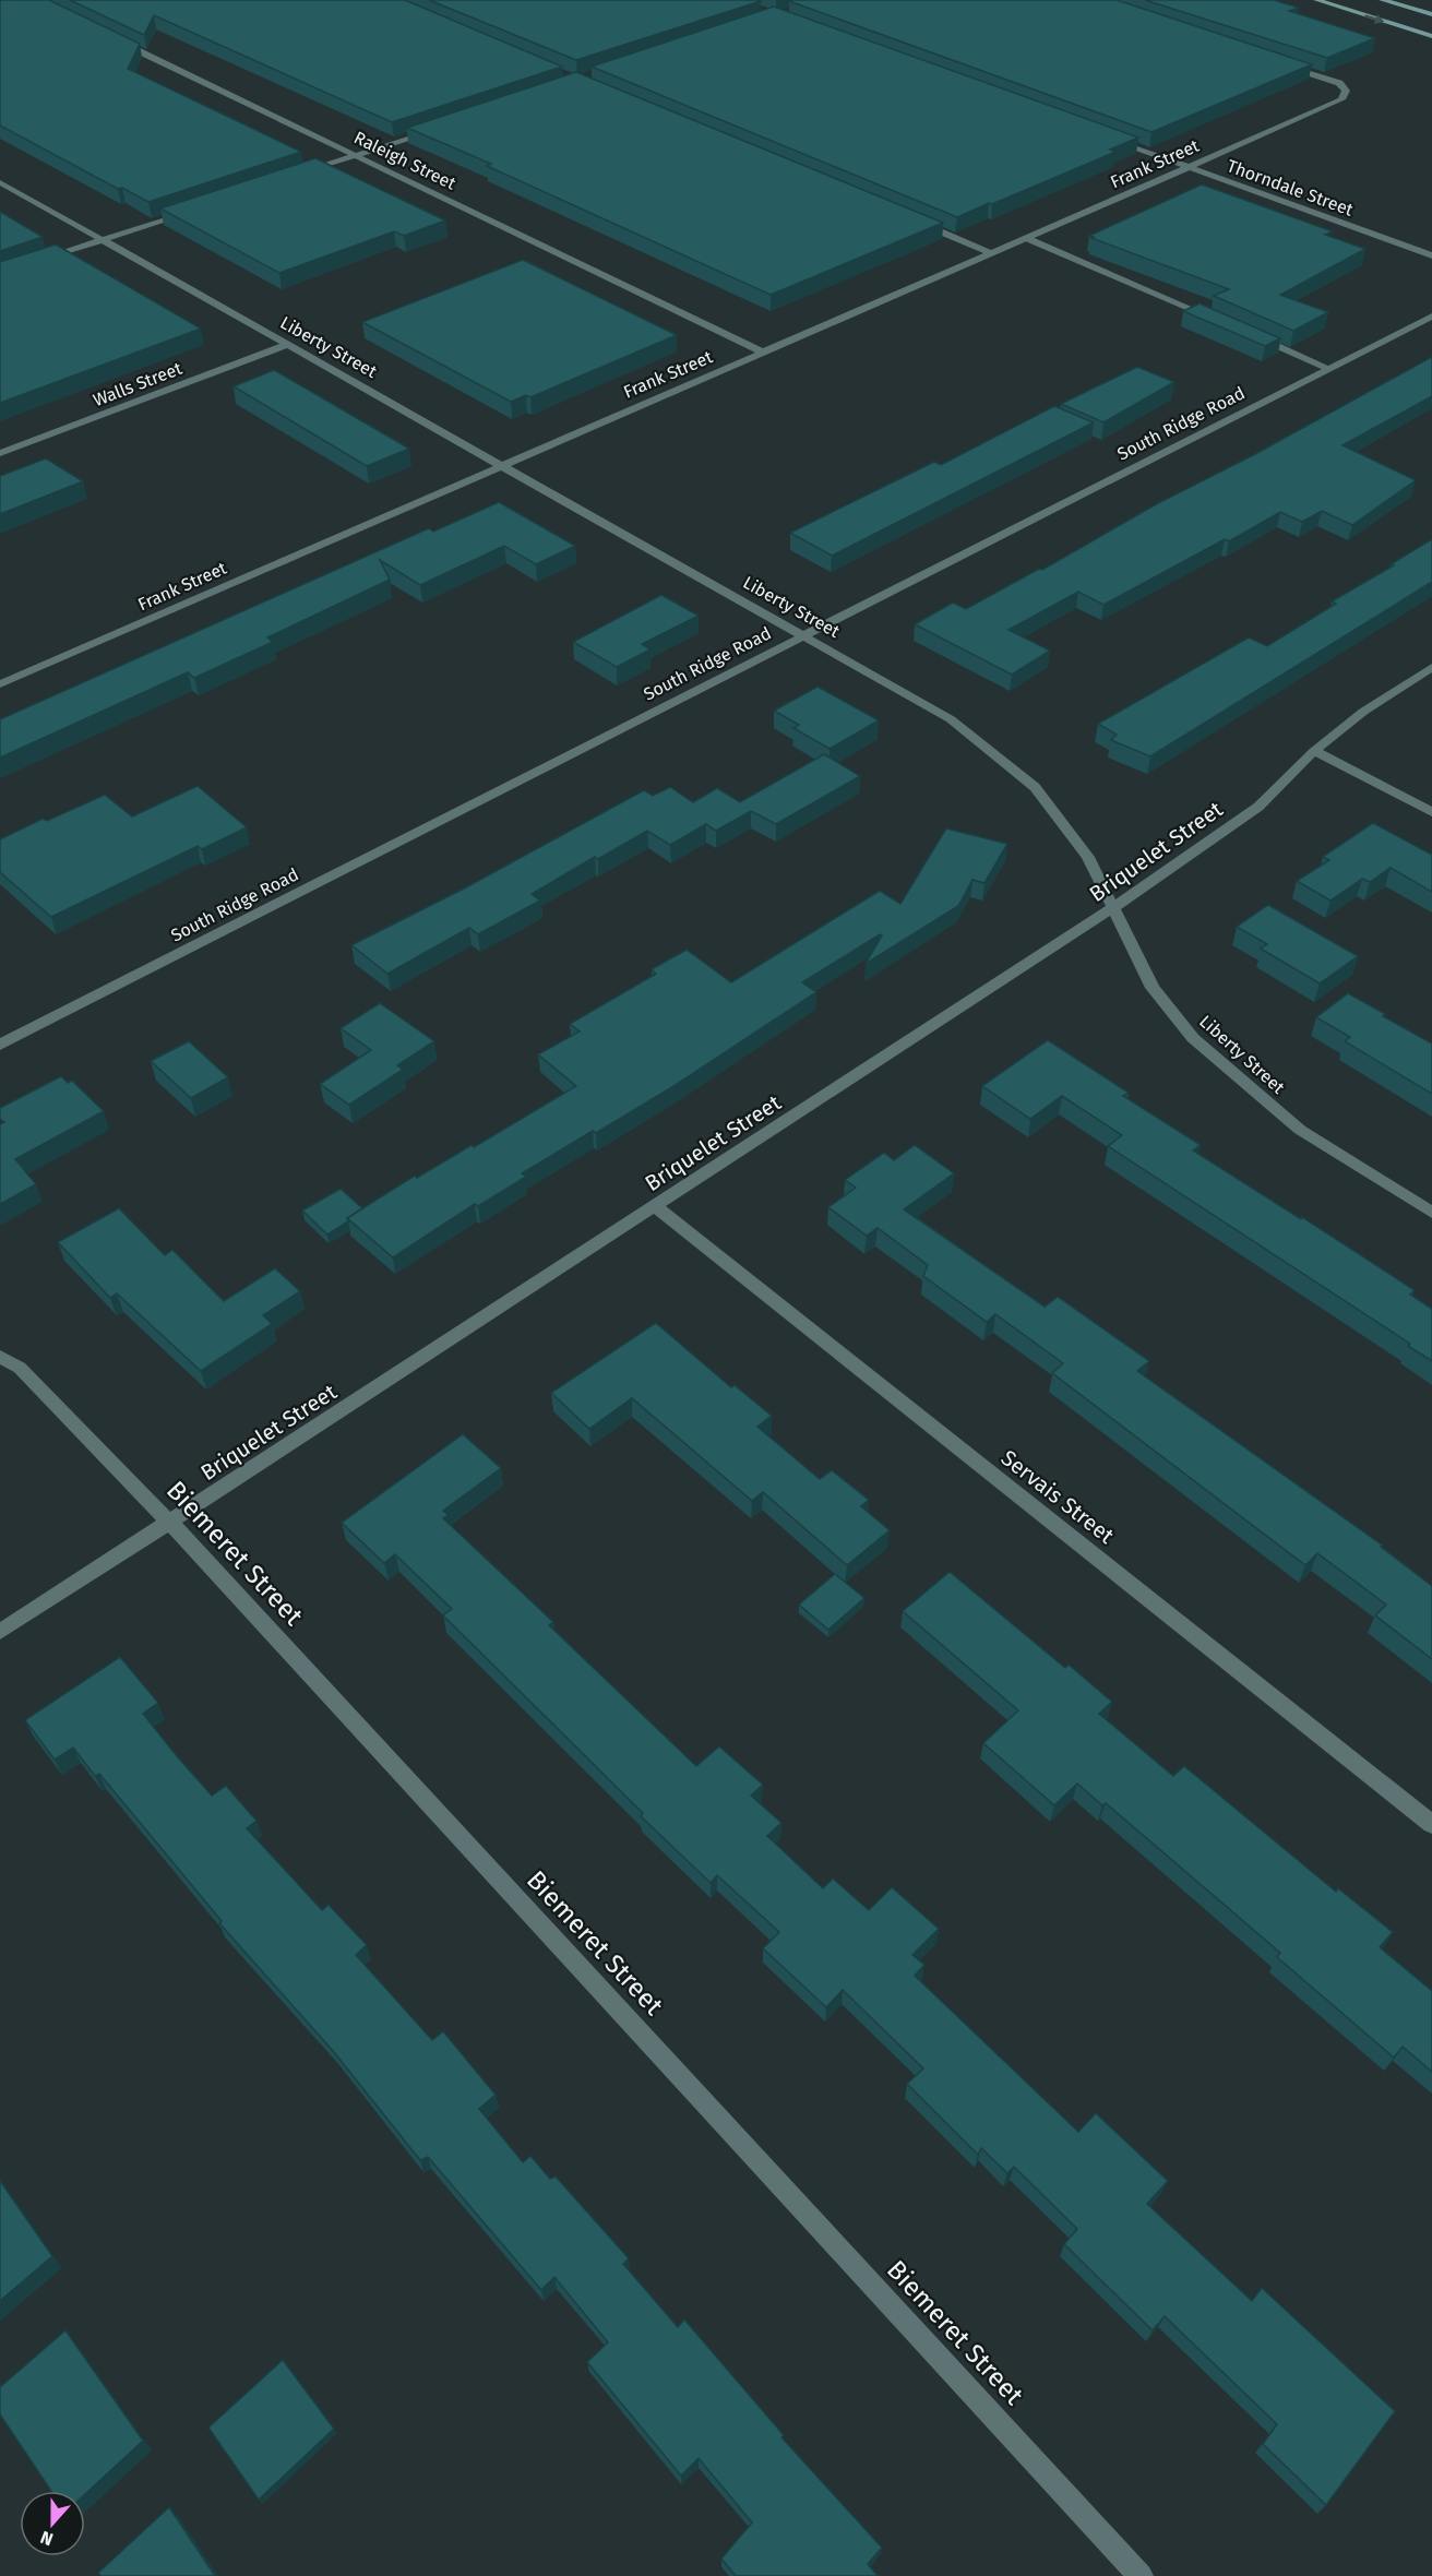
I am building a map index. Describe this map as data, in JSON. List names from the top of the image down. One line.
{"streets":{"street":["Raleigh Street","Frank Street","Thorndale Street","Liberty Street","Walls Street","South Ridge Road","Briquelet Street","Servais Street","Biemeret Street"]},"crossings":[["Raleigh Street","Frank Street"],["Frank Street","Thorndale Street"],["Frank Street","Liberty Street"],["Liberty Street","Walls Street"],["Liberty Street","South Ridge Road"],["Liberty Street","Briquelet Street"],["Briquelet Street","Servais Street"],["Briquelet Street","Biemeret Street"]],"north":"bottom"}
